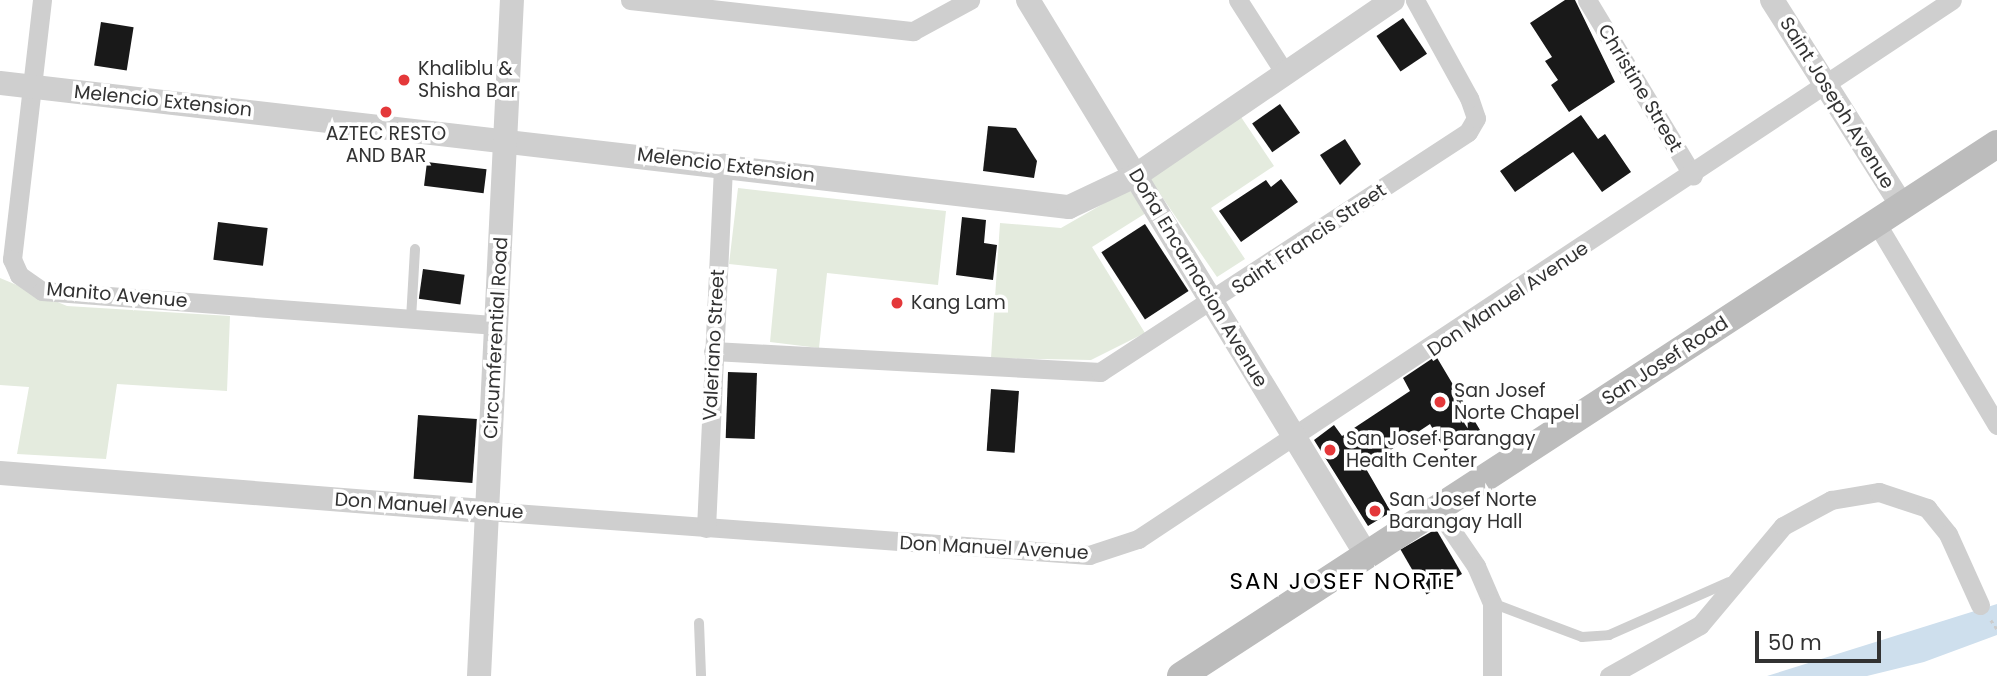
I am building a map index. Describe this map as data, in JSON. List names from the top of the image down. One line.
{"streets":{"main road":["San Josef Road"],"street":["Christine Street","Melencio Extension","Saint Joseph Avenue","Saint Francis Street","Doña Encarnacion Avenue","Manito Avenue","Don Manuel Avenue","Circumferential Road","Valeriano Street"]},"crossings":[["Christine Street","Don Manuel Avenue"],["Melencio Extension","Doña Encarnacion Avenue"],["Melencio Extension","Manito Avenue"],["Melencio Extension","Circumferential Road"],["Melencio Extension","Valeriano Street"],["Saint Joseph Avenue","Don Manuel Avenue"],["Saint Joseph Avenue","San Josef Road"],["Saint Francis Street","Doña Encarnacion Avenue"],["Saint Francis Street","Valeriano Street"],["Doña Encarnacion Avenue","Don Manuel Avenue"],["Doña Encarnacion Avenue","San Josef Road"],["Manito Avenue","Circumferential Road"],["Don Manuel Avenue","Circumferential Road"],["Don Manuel Avenue","Valeriano Street"]],"districts":["SAN JOSEF NORTE"],"places":["Khaliblu & Shisha Bar","AZTEC RESTO AND BAR","Kang Lam","San Josef Norte Chapel","San Josef Barangay Health Center","San Josef Norte Barangay Hall"],"scale_bar":"50 m"}
